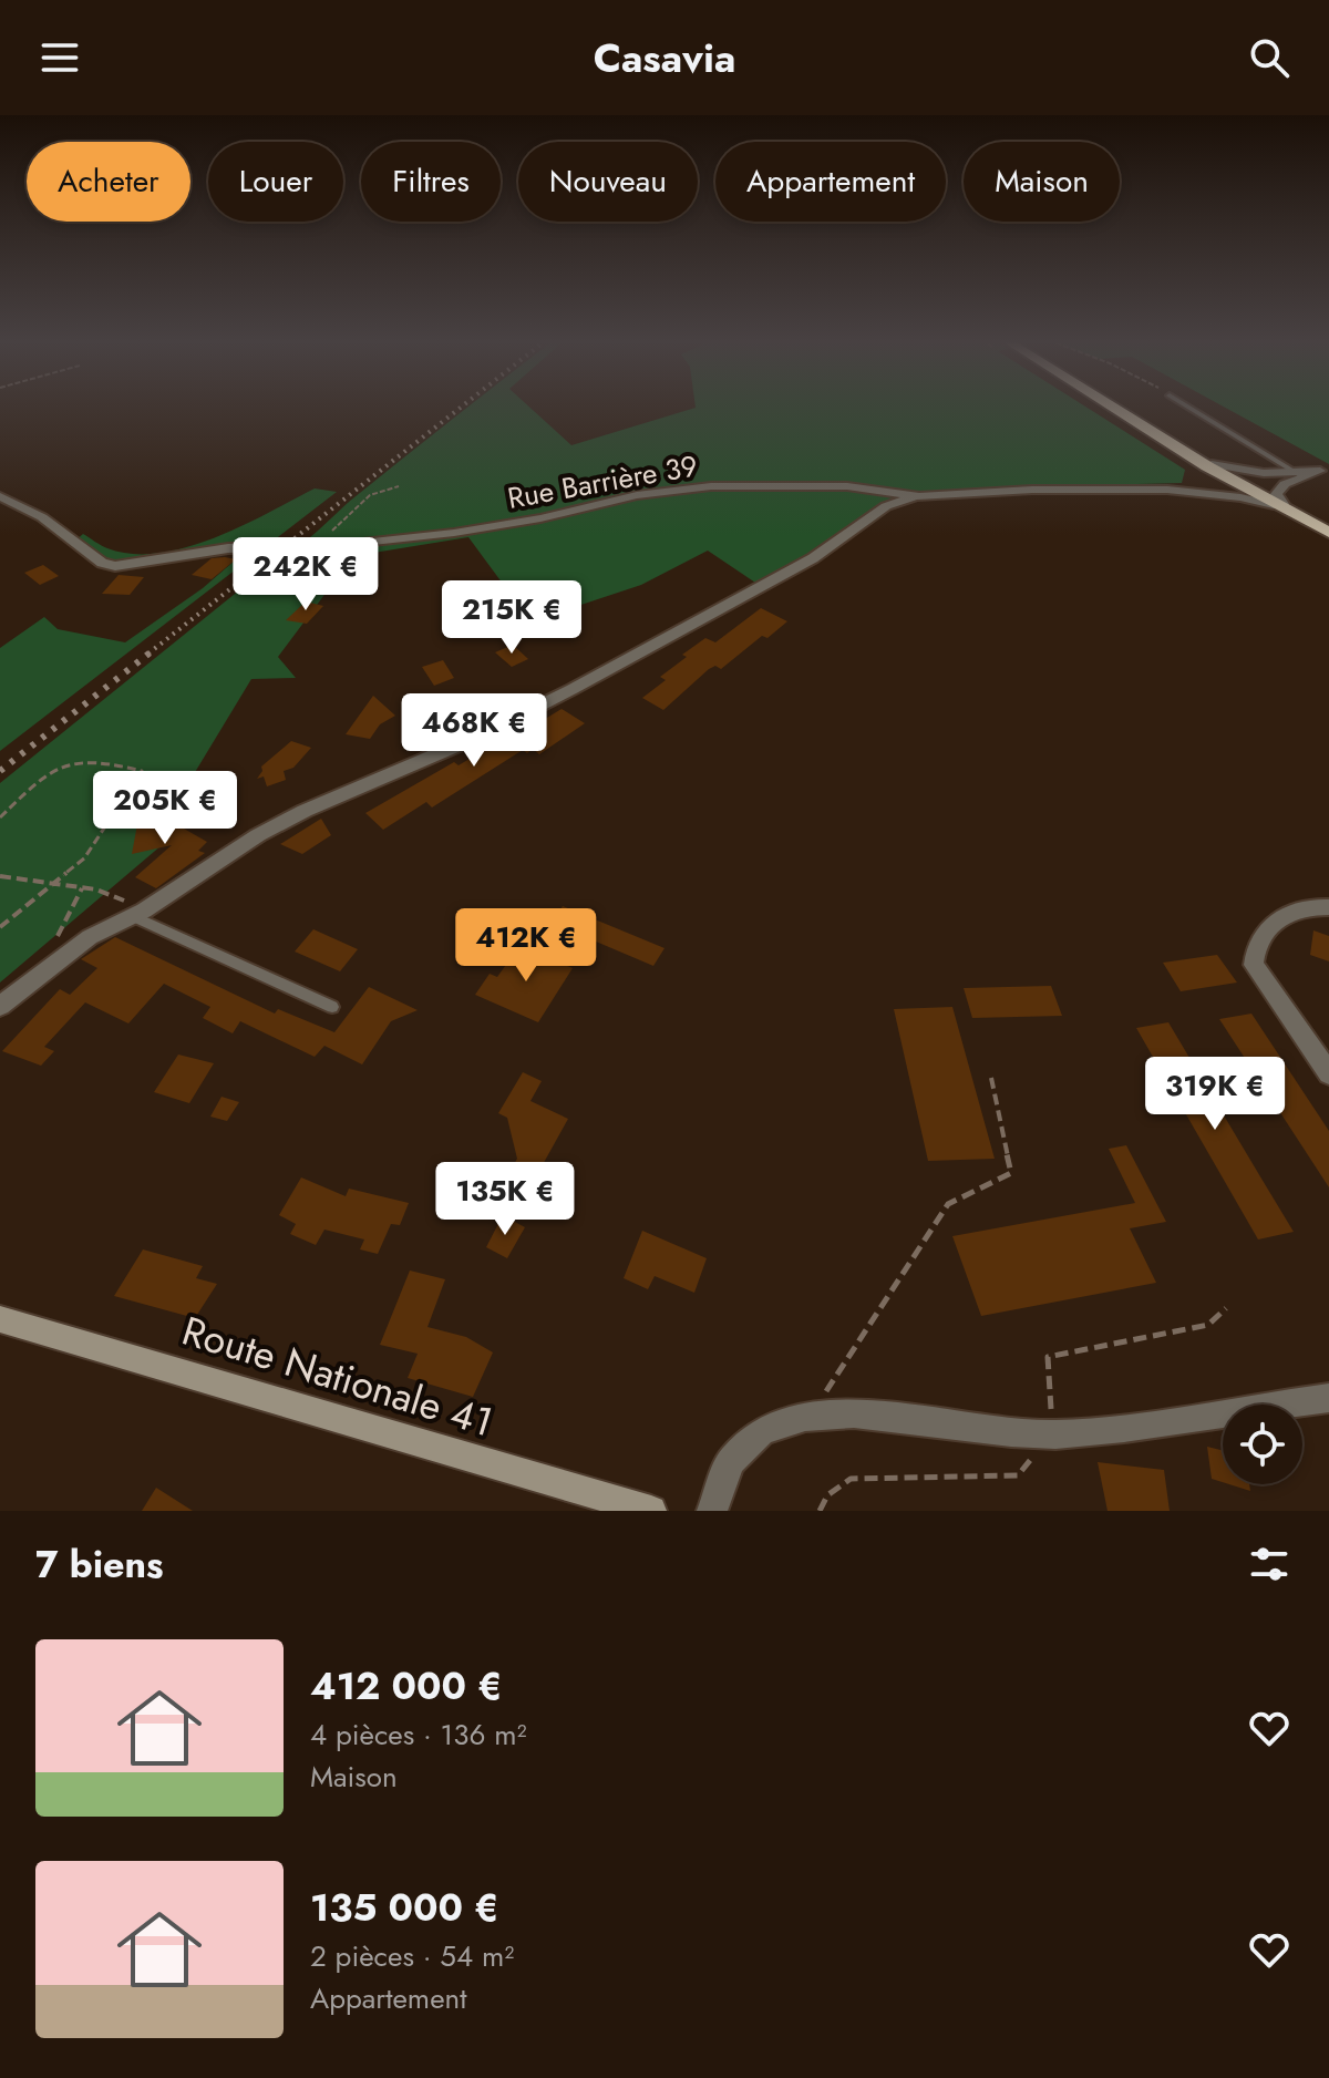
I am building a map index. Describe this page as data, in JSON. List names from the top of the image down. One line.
{"streets":{"main road":["Route Nationale 41"],"street":["Rue Barrière 39"]},"page":{"header":"Casavia","chip":["Acheter","Louer","Filtres","Nouveau","Appartement","Maison"],"price":["242K €","215K €","468K €","205K €","412K €","319K €","135K €"],"heading":"7 biens","list":[{"name":"412 000 €","note":"4 pièces · 136 m² · Maison"},{"name":"135 000 €","note":"2 pièces · 54 m² · Appartement"}]}}
